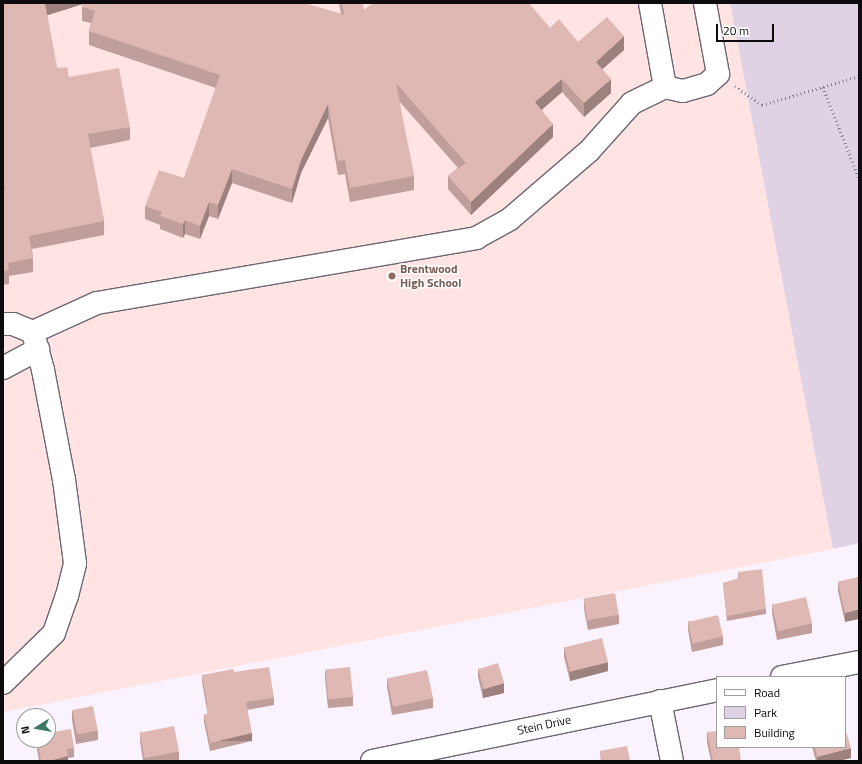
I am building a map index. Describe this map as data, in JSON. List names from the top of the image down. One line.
{"streets":{"street":["Stein Drive"]},"places":["Brentwood High School"],"legend":["Road","Park","Building"],"scale_bar":"20 m","north":"left"}
